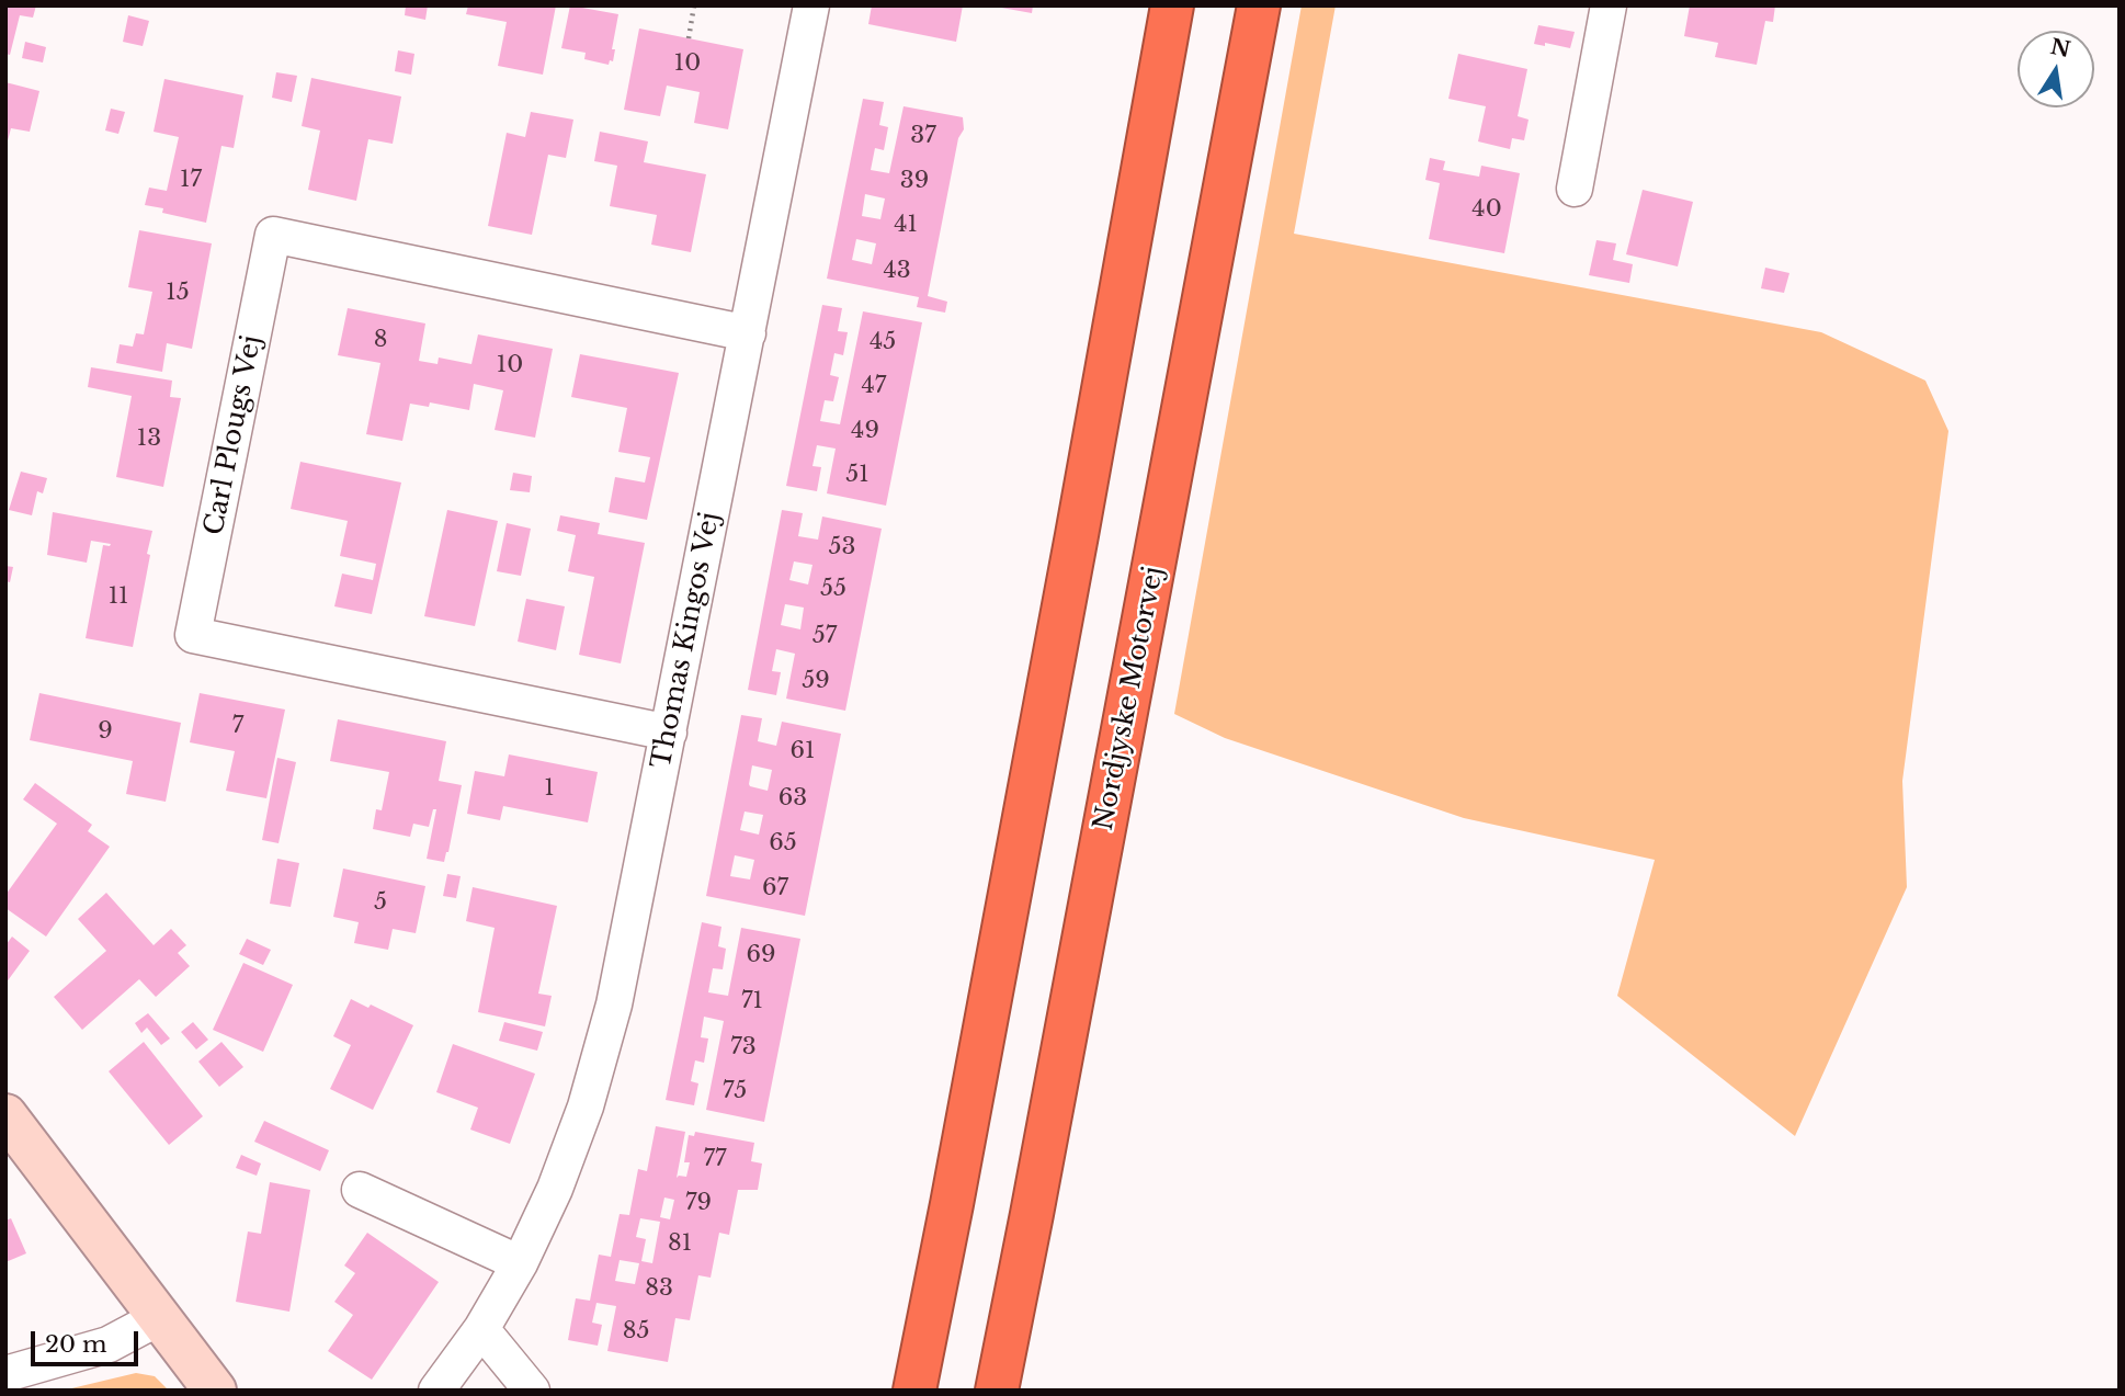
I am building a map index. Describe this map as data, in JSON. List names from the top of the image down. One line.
{"streets":{"highway":["Nordjyske Motorvej"],"street":["Carl Plougs Vej","Thomas Kingos Vej"]},"crossings":[["Carl Plougs Vej","Thomas Kingos Vej"]],"house_numbers":["10","37","17","39","40","41","43","15","8","45","10","47","49","13","51","53","55","11","57","59","7","9","61","1","63","65","67","5","69","71","73","75","77","79","81","83","85"],"scale_bar":"20 m","north":"top"}
